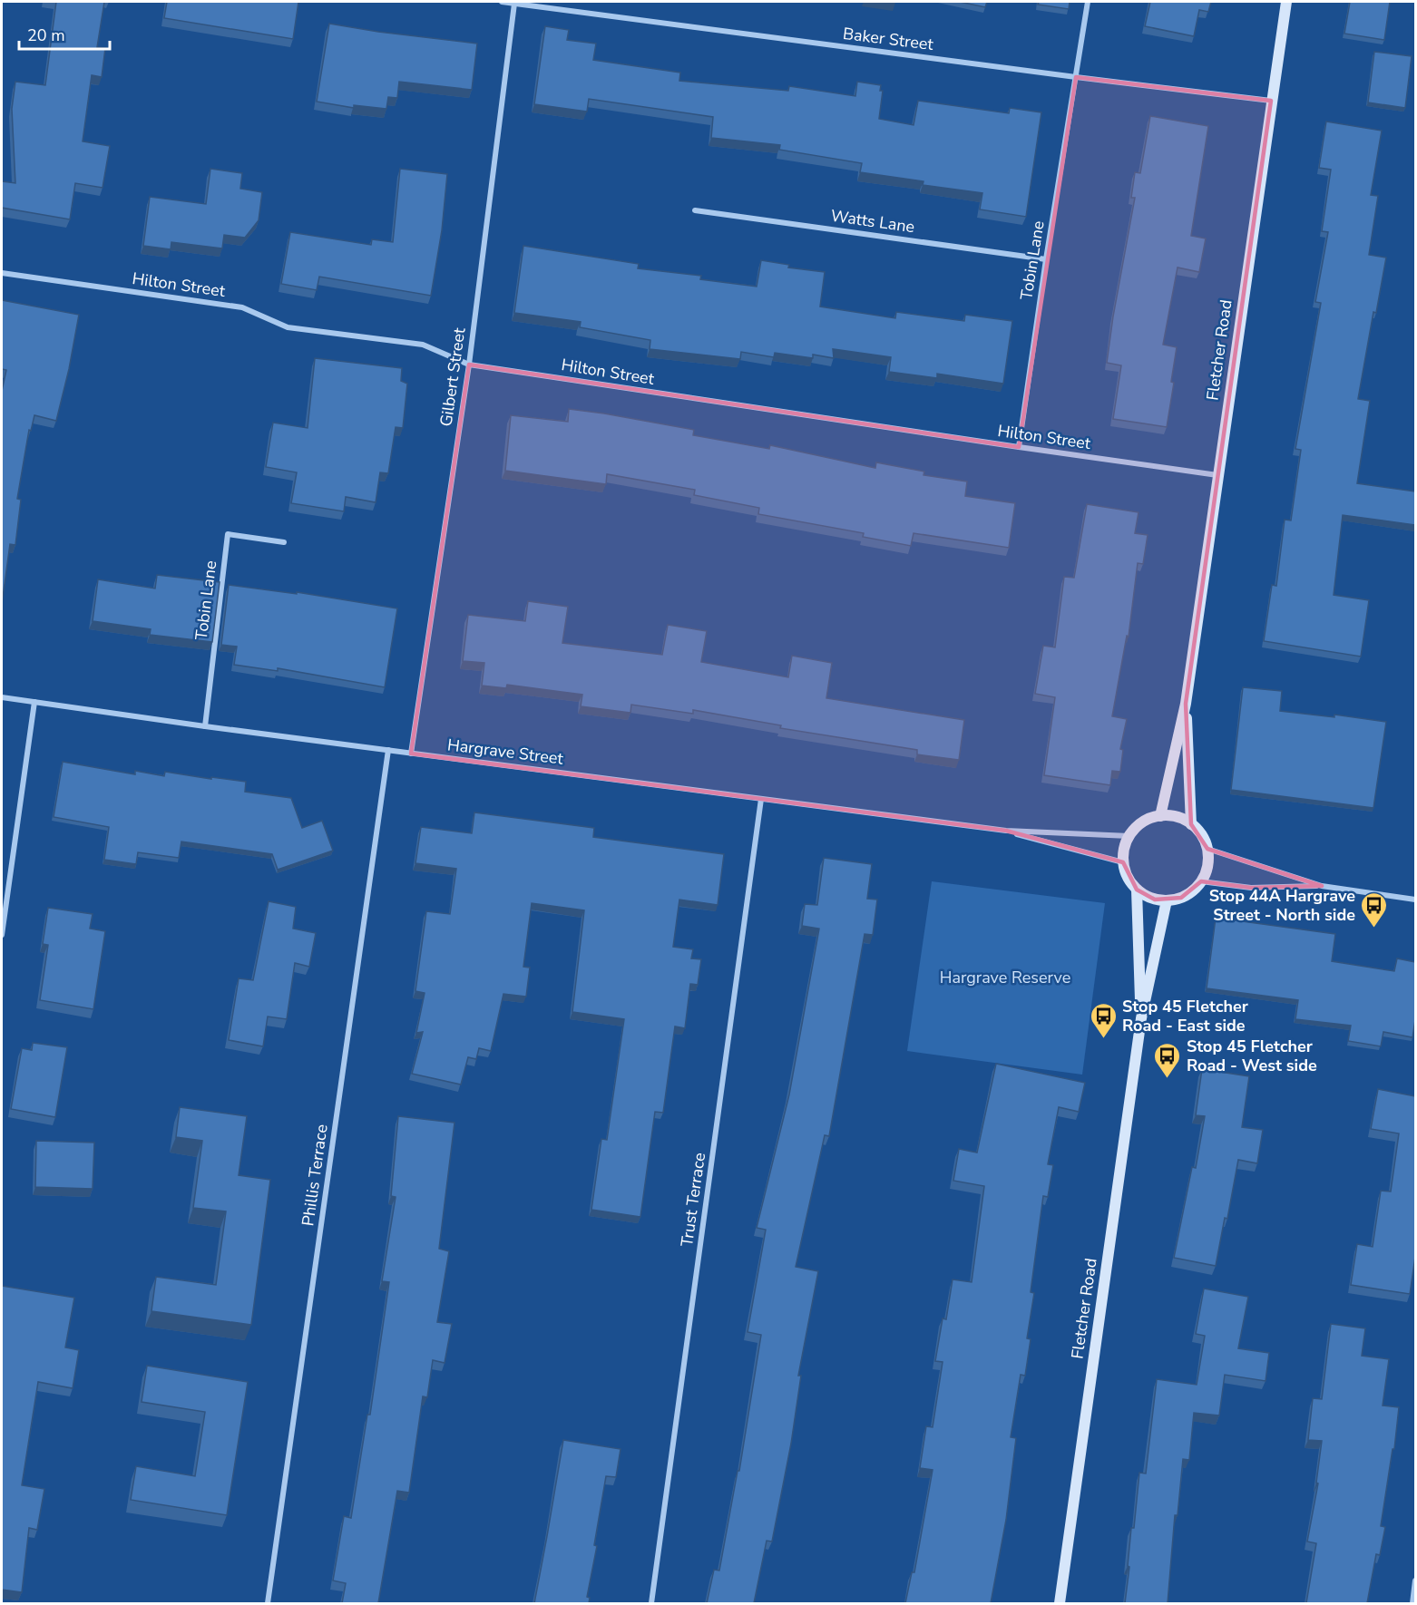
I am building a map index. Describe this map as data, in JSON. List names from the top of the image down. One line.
{"streets":{"street":["Baker Street","Watts Lane","Tobin Lane","Hilton Street","Fletcher Road","Gilbert Street","Hargrave Street","Phillis Terrace","Trust Terrace"]},"crossings":[["Baker Street","Tobin Lane"],["Baker Street","Fletcher Road"],["Baker Street","Gilbert Street"],["Watts Lane","Tobin Lane"],["Tobin Lane","Hilton Street"],["Tobin Lane","Hargrave Street"],["Hilton Street","Fletcher Road"],["Hilton Street","Gilbert Street"],["Fletcher Road","Hargrave Street"],["Gilbert Street","Hargrave Street"],["Hargrave Street","Phillis Terrace"],["Hargrave Street","Trust Terrace"]],"parks":["Hargrave Reserve"],"places":{"bus stop":["Stop 44A Hargrave Street - North side","Stop 45 Fletcher Road - East side","Stop 45 Fletcher Road - West side"]},"scale_bar":"20 m"}
